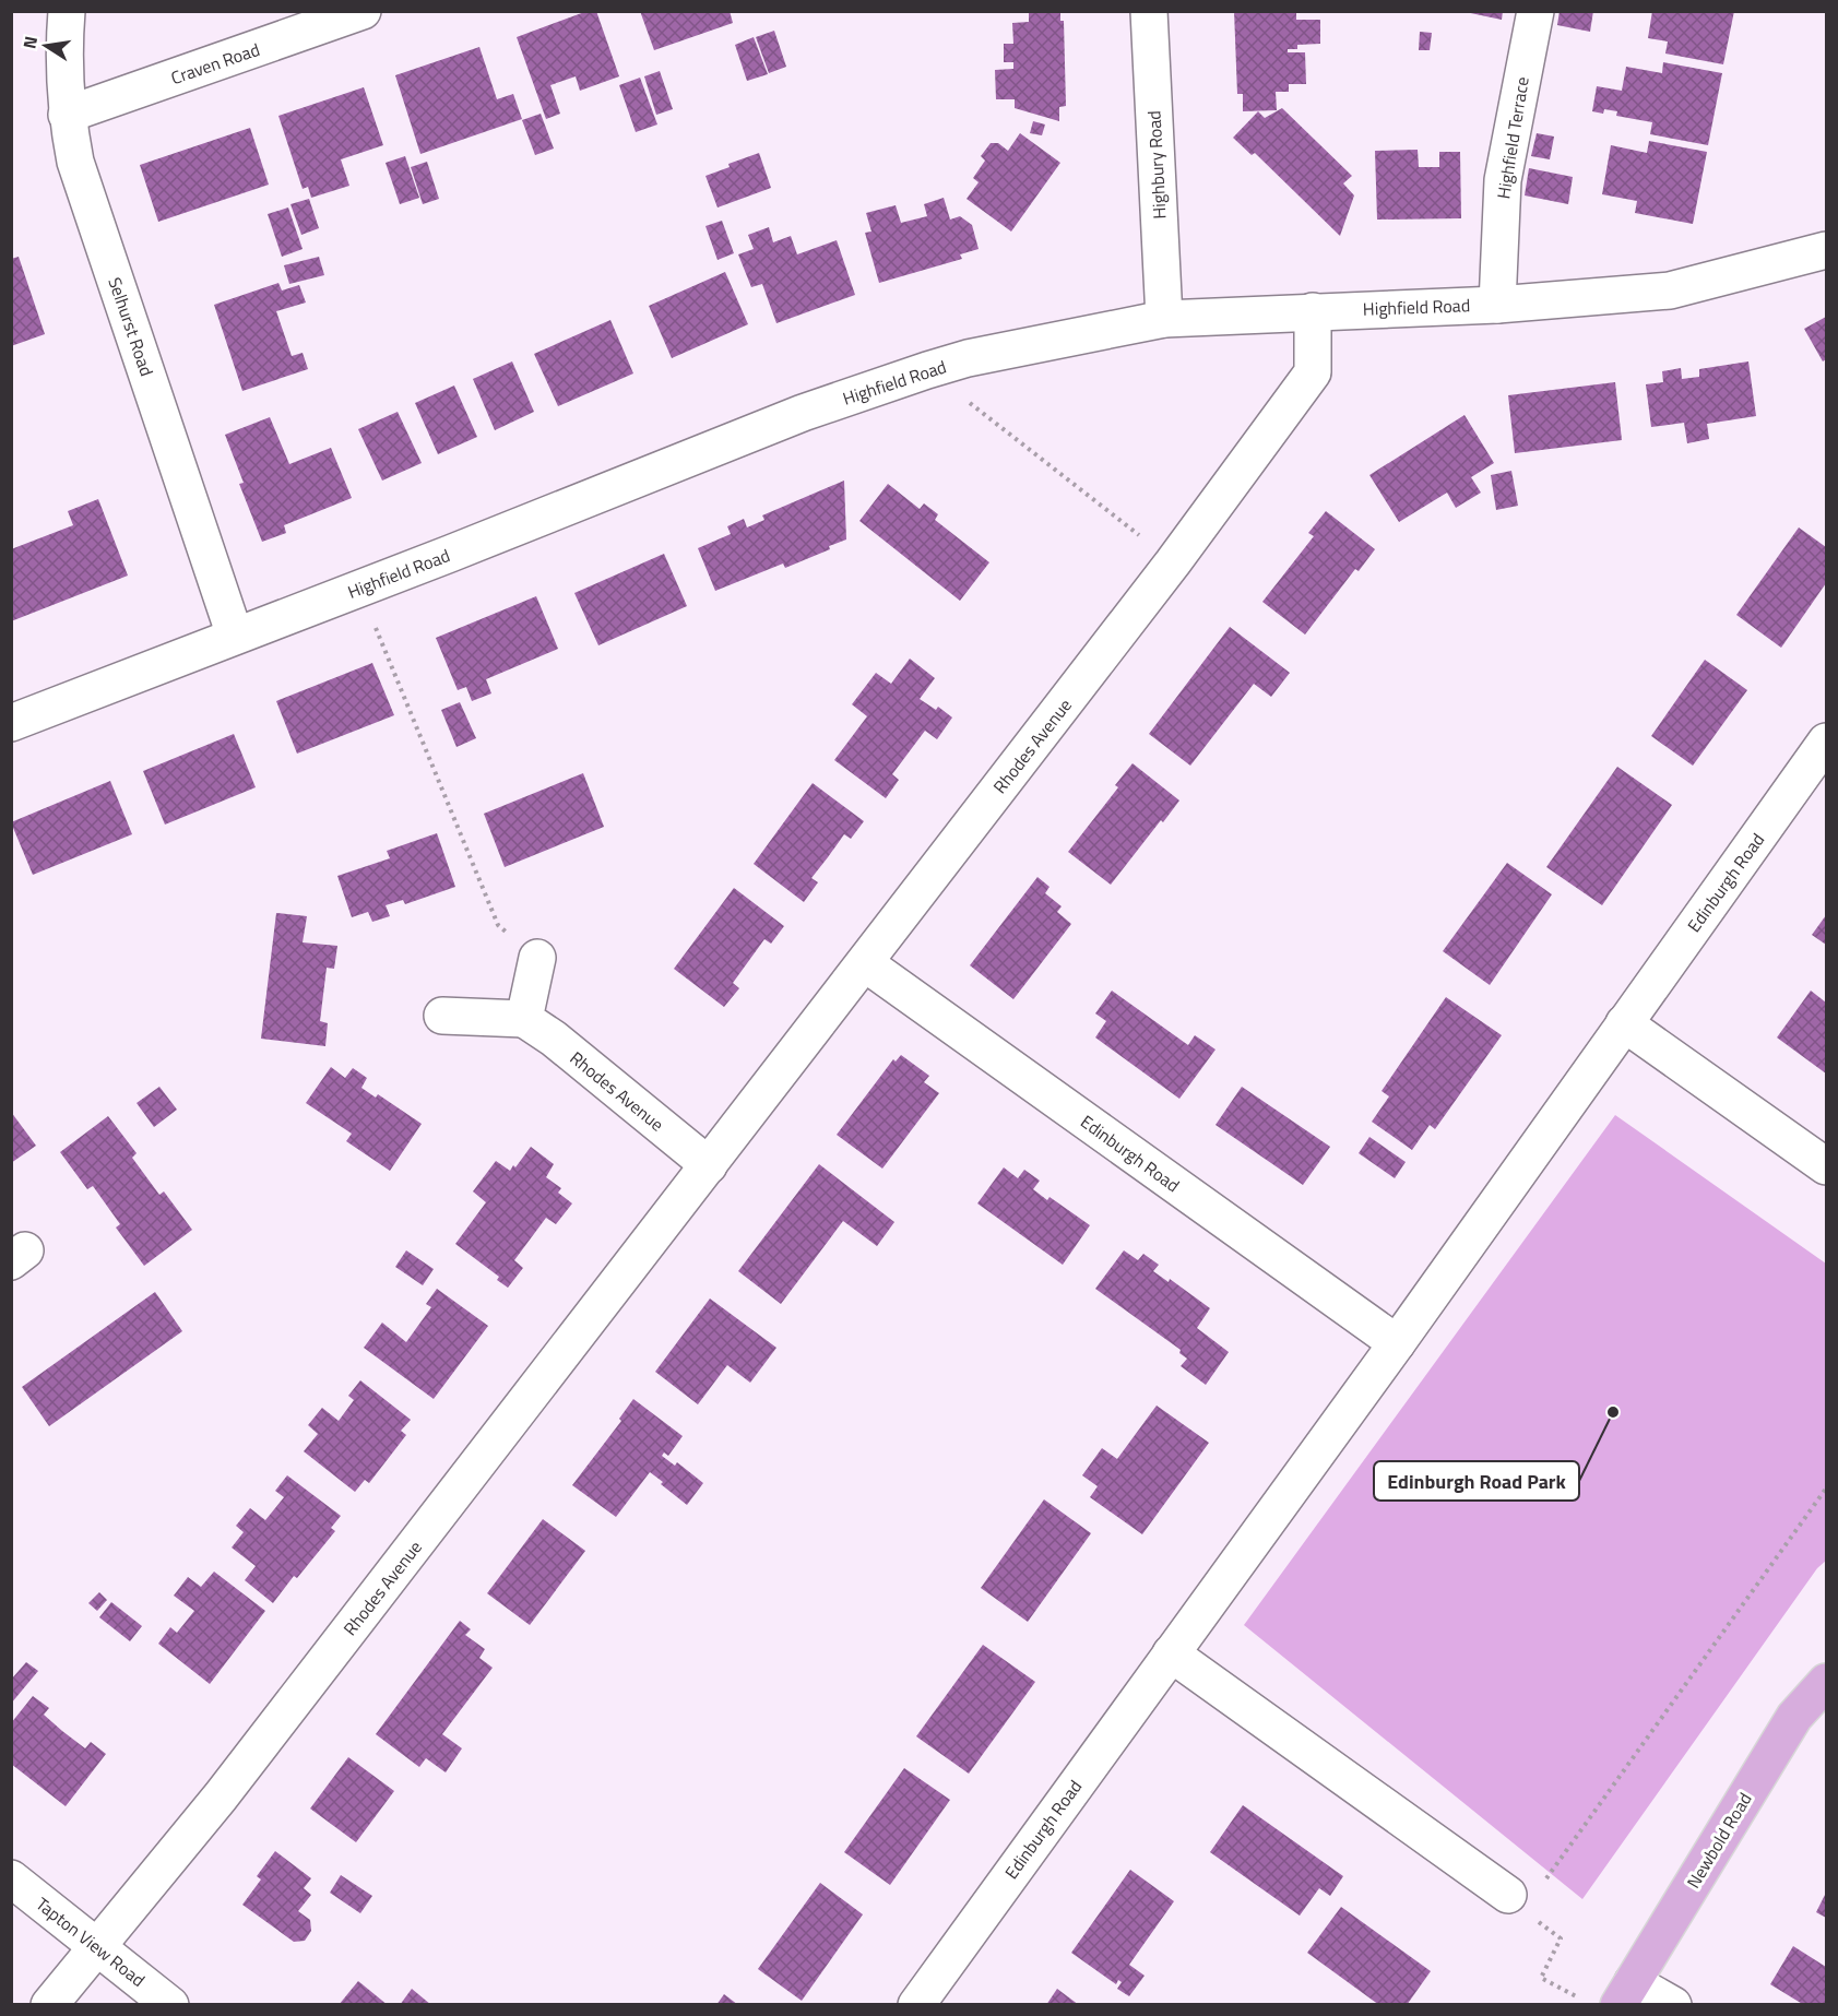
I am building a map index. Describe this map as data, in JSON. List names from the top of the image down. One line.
{"streets":{"main road":["Newbold Road"],"street":["Craven Road","Highfield Terrace","Highbury Road","Highfield Road","Selhurst Road","Rhodes Avenue","Edinburgh Road","Tapton View Road"]},"crossings":[["Craven Road","Selhurst Road"],["Highfield Terrace","Highfield Road"],["Highbury Road","Highfield Road"],["Highfield Road","Selhurst Road"],["Highfield Road","Rhodes Avenue"],["Rhodes Avenue","Edinburgh Road"],["Rhodes Avenue","Tapton View Road"]],"places":["Edinburgh Road Park"],"north":"left"}
